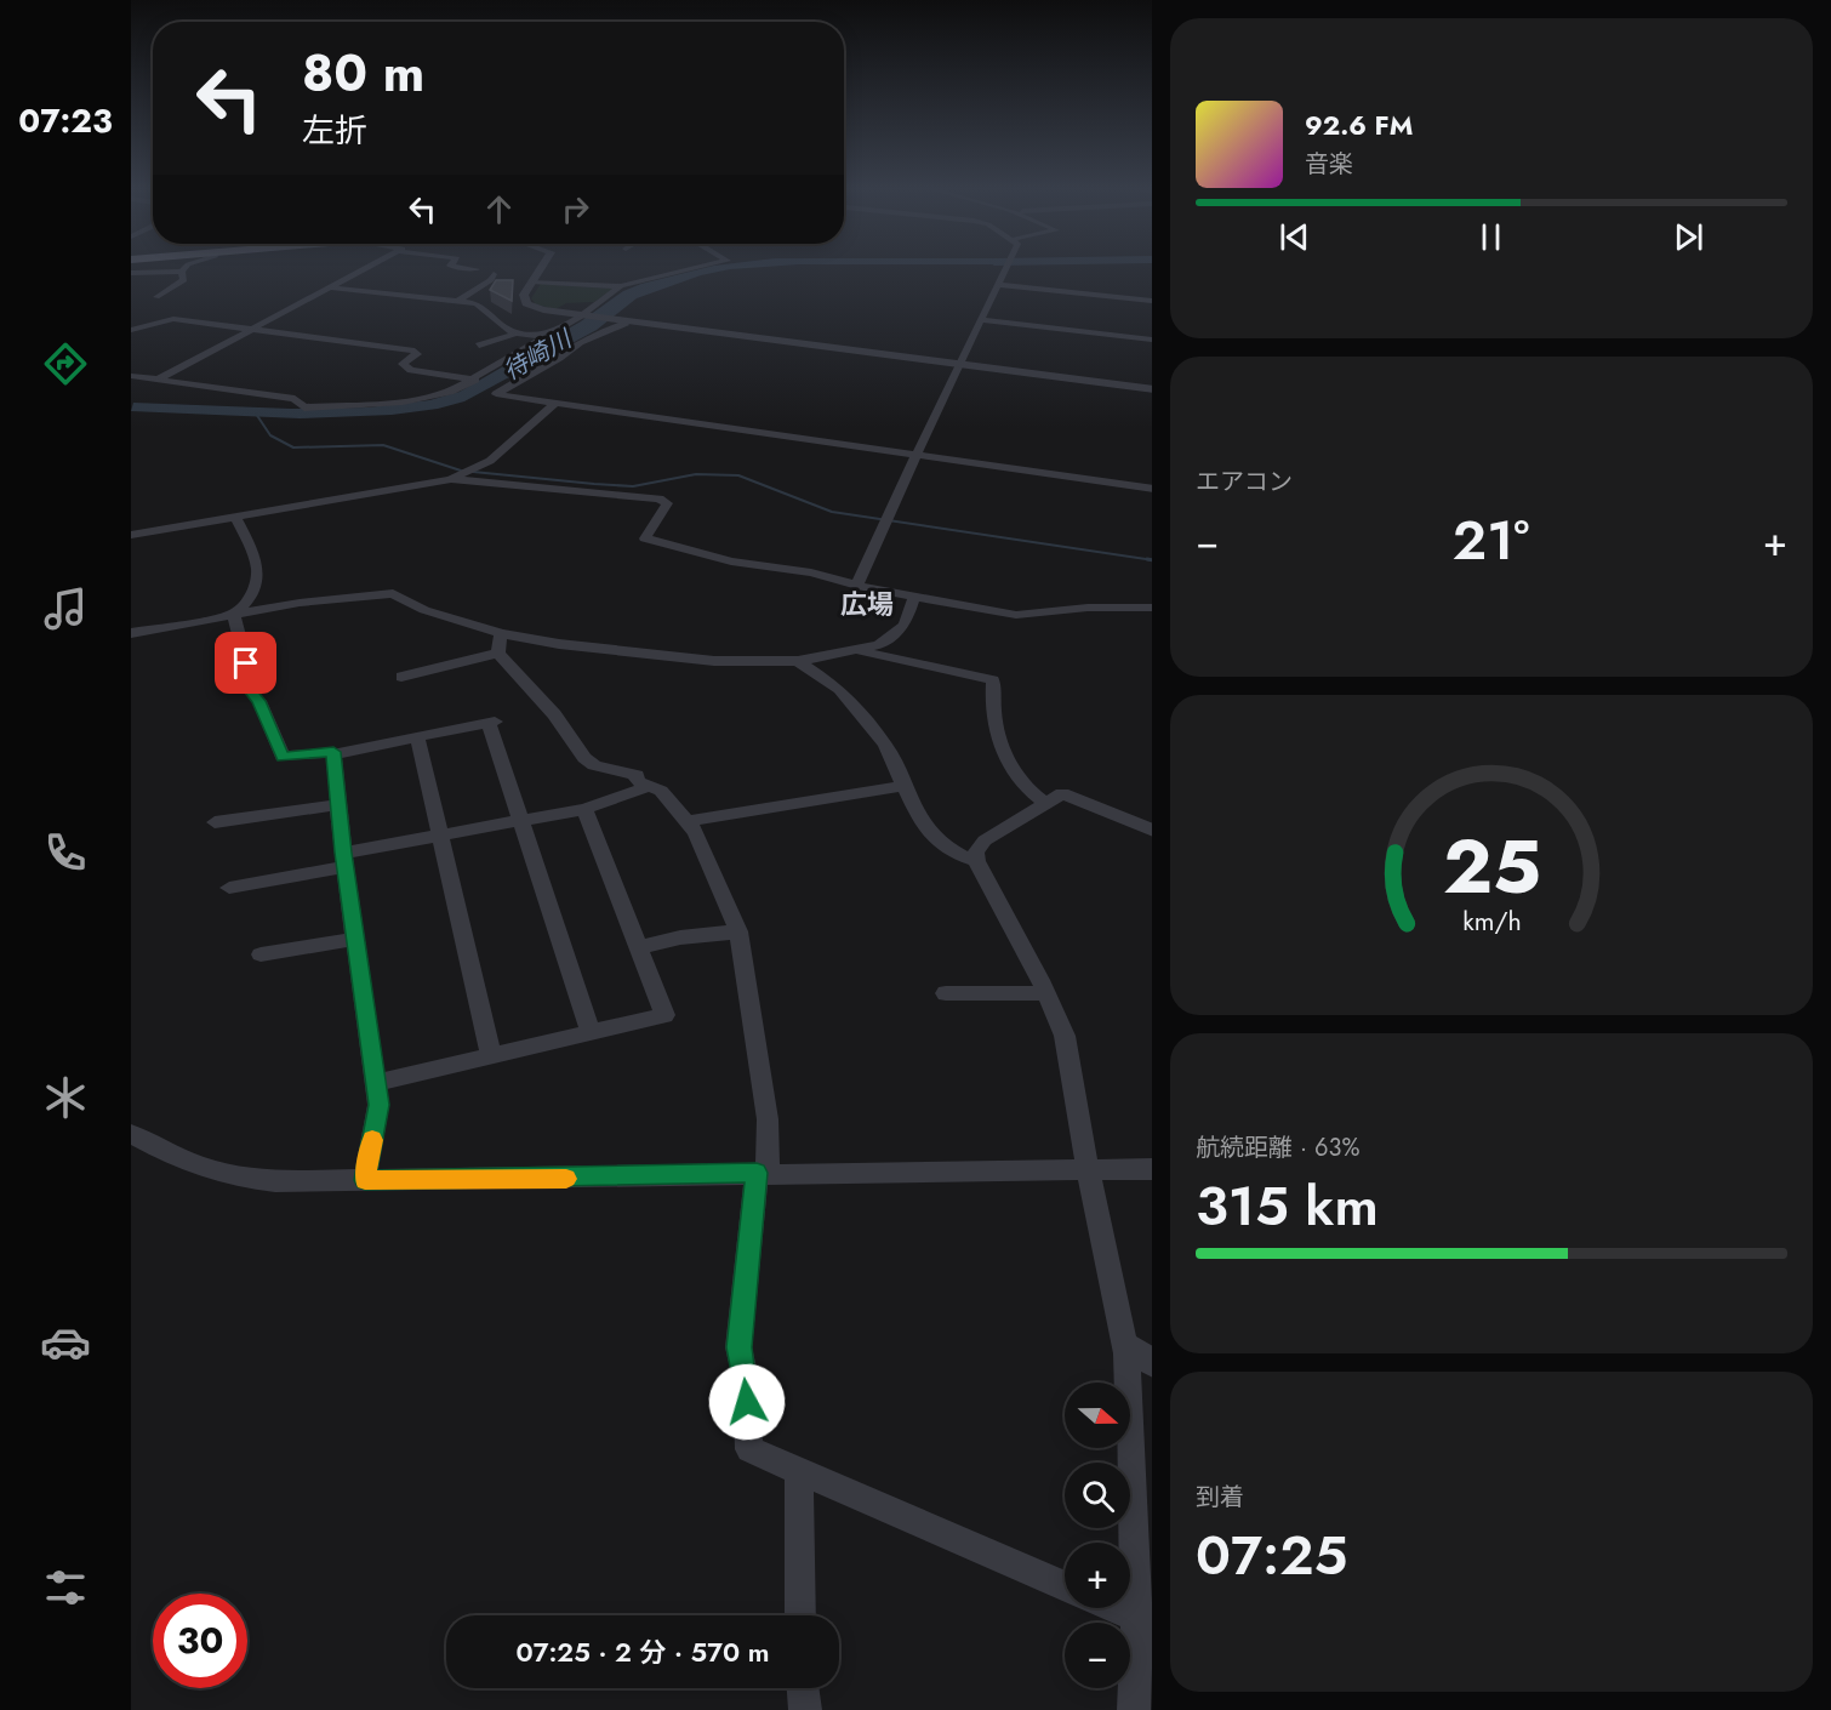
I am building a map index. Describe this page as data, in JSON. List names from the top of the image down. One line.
{"districts":["広場"],"water":["待崎川"],"north":"right","page":{"tabs":"07:23","turn":["80 m","左折"],"song":["92.6 FM","音楽"],"tile":["エアコン",["航続距離 · 63%","315 km"],["到着","07:25"]],"heat":["−","21°","+"],"map_buttons":["+","−"],"limit":"30","trip":"07:25 · 2 分 · 570 m","gauge":["25","km/h"]}}
